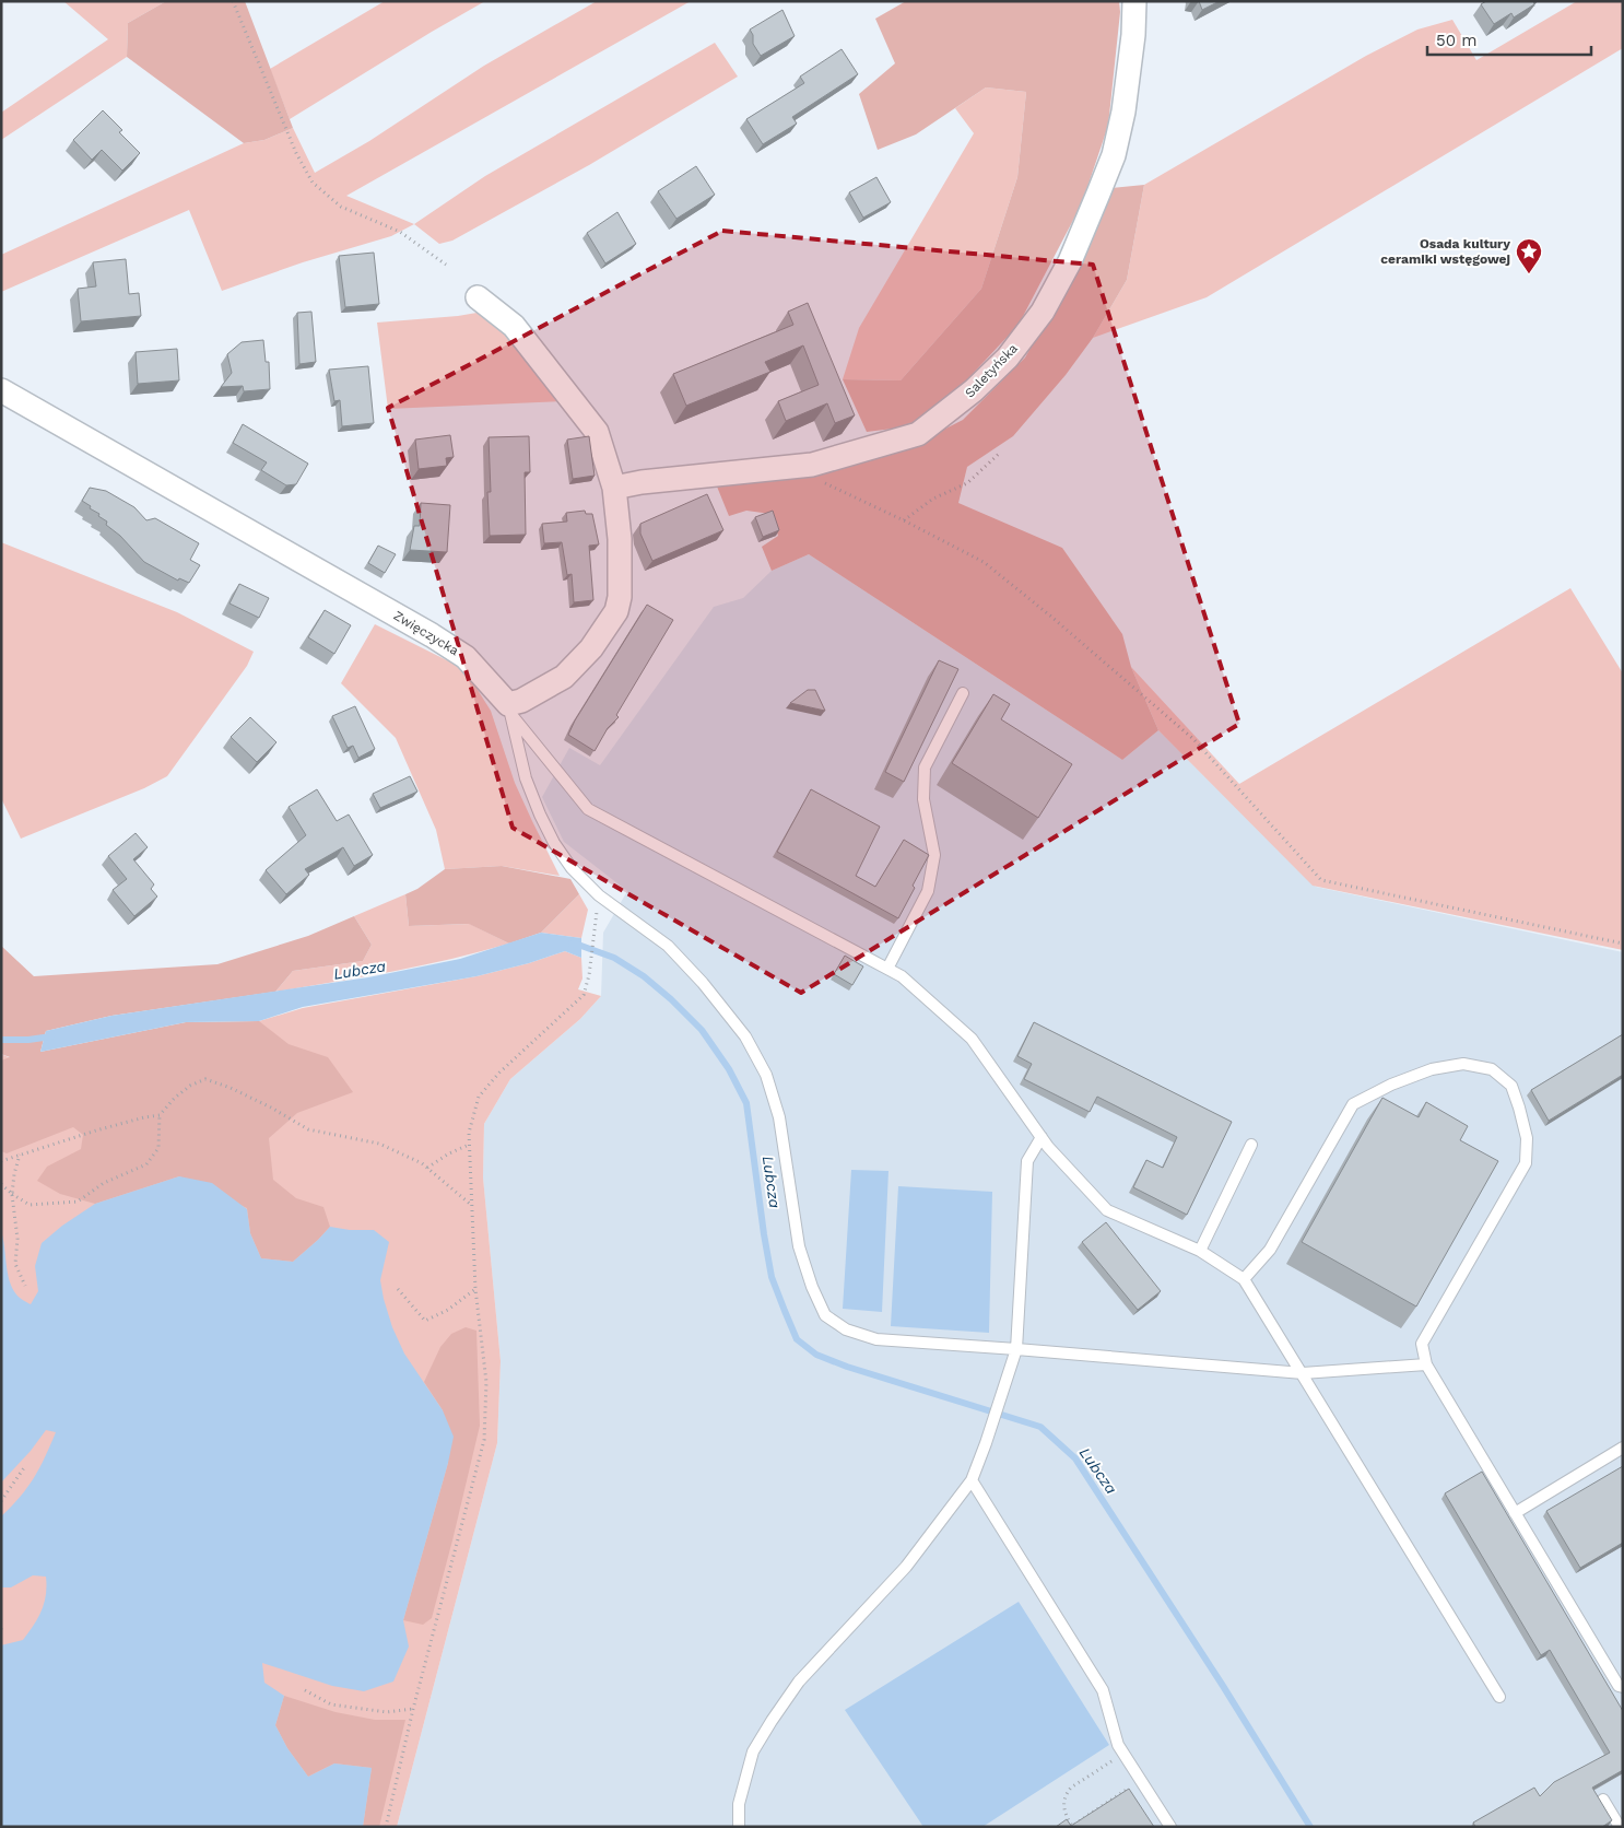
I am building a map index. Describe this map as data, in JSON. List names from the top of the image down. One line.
{"streets":{"street":["Saletyńska","Zwięczycka"]},"water":["Lubcza"],"places":{"place":["Osada kultury ceramiki wstęgowej"]},"scale_bar":"50 m"}
